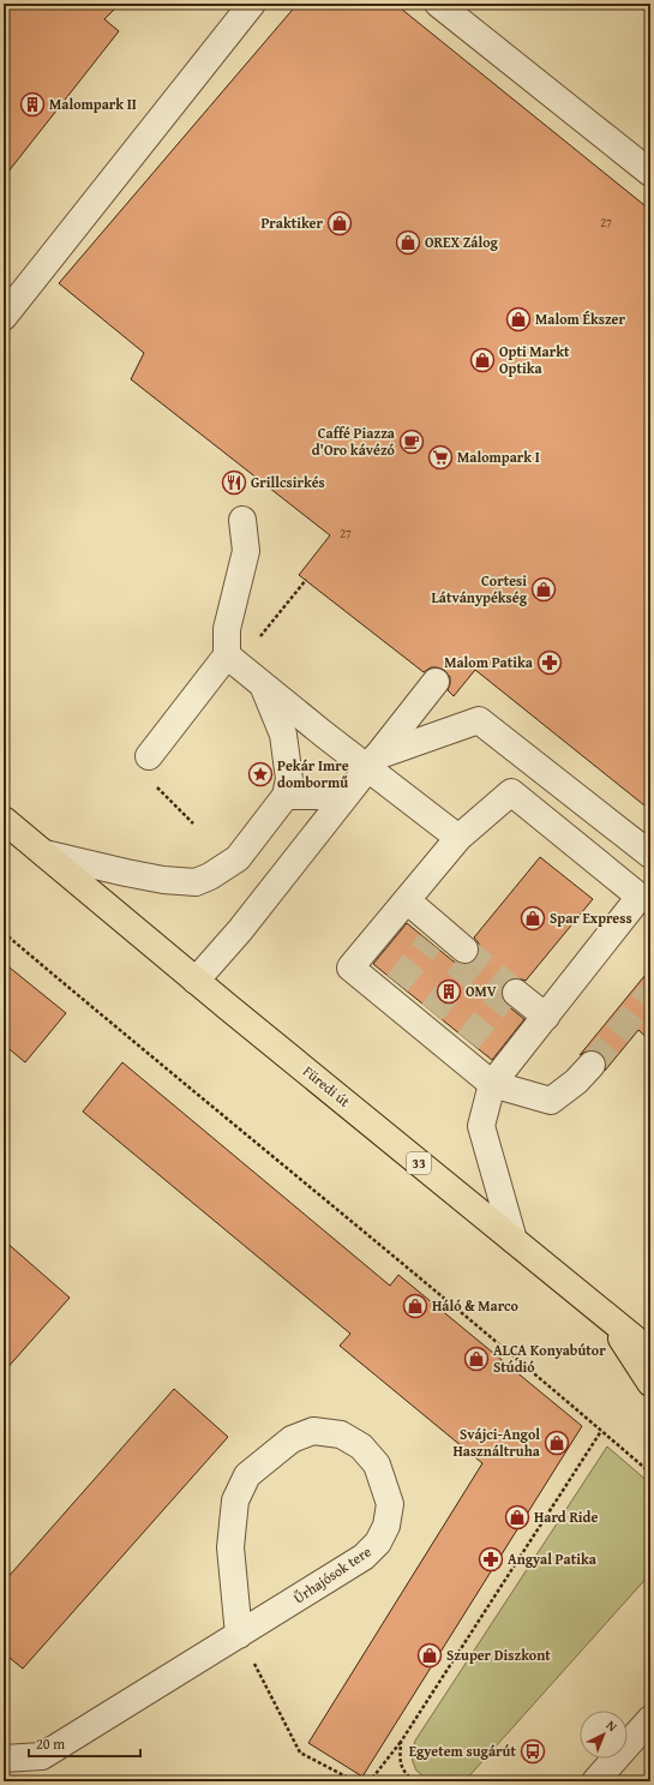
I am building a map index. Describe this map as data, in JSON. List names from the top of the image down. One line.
{"streets":{"main road":["Füredi út","33"],"street":["Űrhajósok tere"]},"places":{"building":["Malompark II","OMV"],"shop":["Praktiker","OREX Zálog","Malom Ékszer","Opti Markt Optika","Cortesi Látványpékség","Spar Express","Háló & Marco","ALCA Konyabútor Stúdió","Svájci-Angol Használtruha","Hard Ride","Szuper Diszkont"],"cafe":["Caffé Piazza d'Oro kávézó"],"supermarket":["Malompark I"],"restaurant":["Grillcsirkés"],"pharmacy":["Malom Patika","Angyal Patika"],"place":["Pekár Imre dombormű"],"bus stop":["Egyetem sugárút"]},"house_numbers":["27","27"],"scale_bar":"20 m","north":"top right"}
